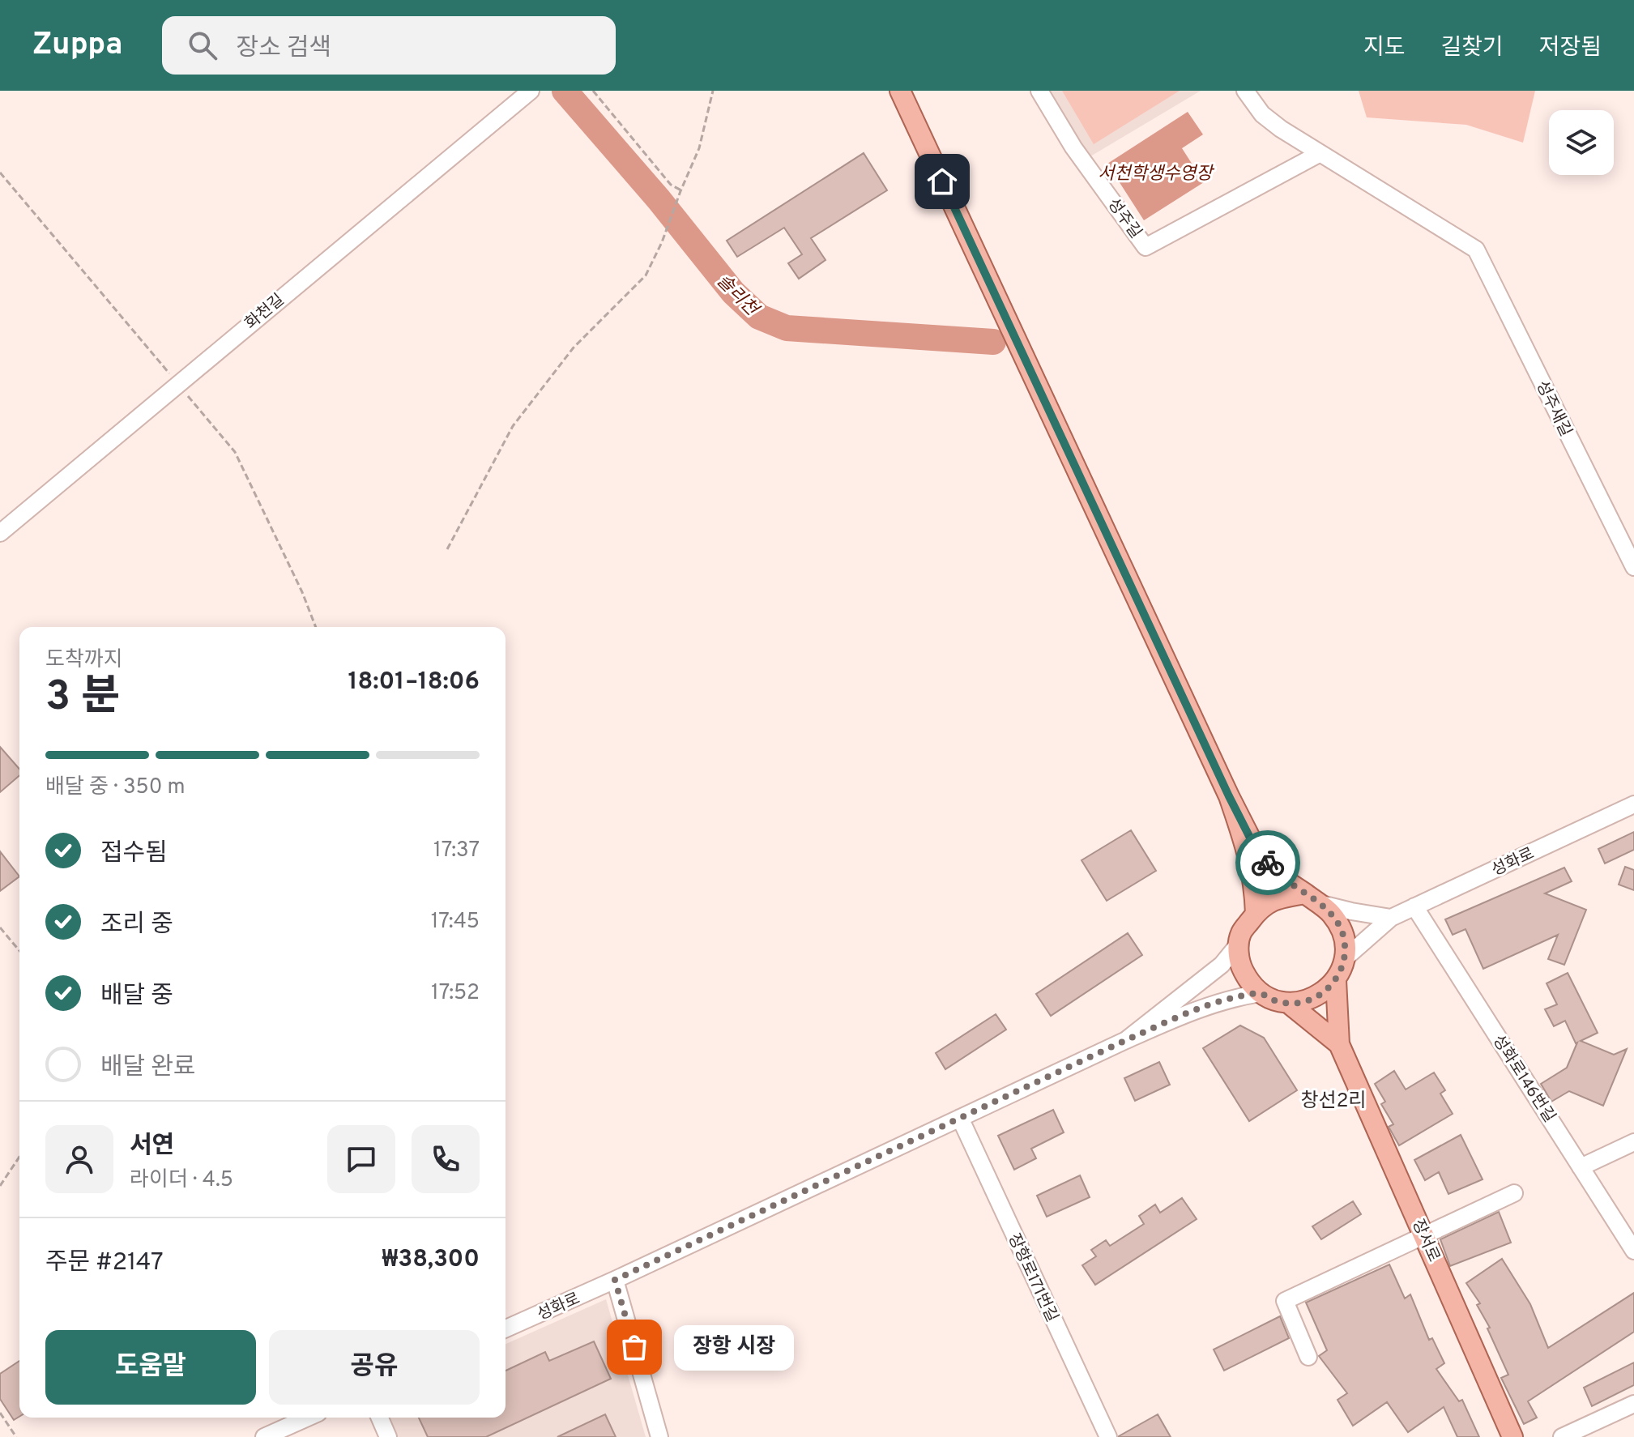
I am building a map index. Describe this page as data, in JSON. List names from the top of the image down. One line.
{"streets":{"main road":["장서로"],"street":["성주길","화천길","성주새길","성화로","성화로146번길","장항로171번길"]},"crossings":[["성주길","성주새길"],["성화로","성화로146번길"],["성화로","장항로171번길"]],"districts":["창선2리"],"water":["서천학생수영장","솔리천"],"places":["장항 시장"],"page":{"header":"Zuppa","search":"장소 검색","nav":["지도","길찾기","저장됨"],"heading":["3 분","도착까지","18:01–18:06"],"panel":["서연","라이더 · 4.5","주문 #2147","₩38,300"],"bar":"배달 중 · 350 m","list":[["접수됨","17:37"],["조리 중","17:45"],["배달 중","17:52"],"배달 완료"],"buttons":["도움말","공유"],"bubble":"장항 시장"}}
